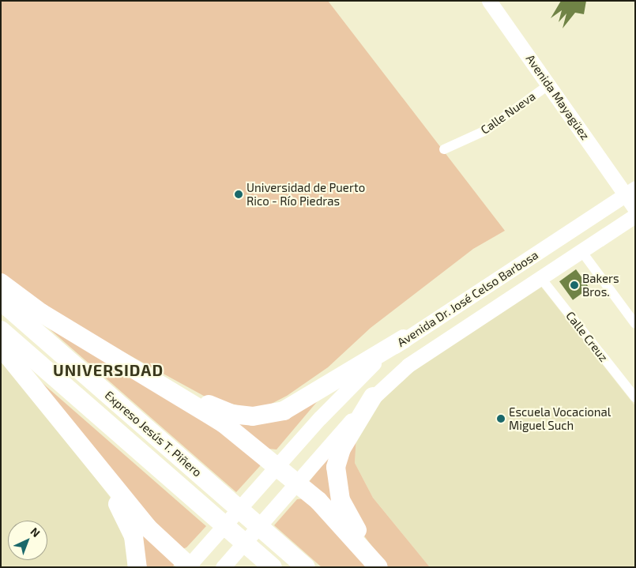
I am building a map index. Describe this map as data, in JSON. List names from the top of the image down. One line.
{"streets":{"highway":["Expreso Jesús T. Piñero"],"main road":["Avenida Mayagüez","Avenida Dr. José Celso Barbosa"],"street":["Calle Nueva","Calle Creuz"]},"crossings":[["Avenida Mayagüez","Calle Nueva"],["Avenida Mayagüez","Avenida Dr. José Celso Barbosa"],["Avenida Dr. José Celso Barbosa","Calle Creuz"]],"districts":["UNIVERSIDAD"],"places":["Universidad de Puerto Rico - Río Piedras","Bakers Bros.","Escuela Vocacional Miguel Such"],"north":"top right"}
